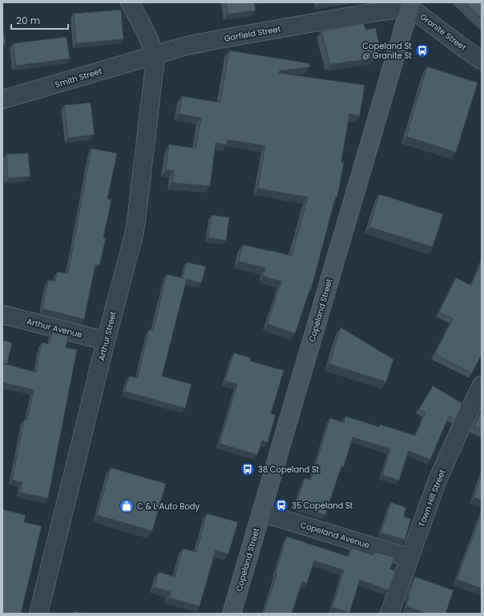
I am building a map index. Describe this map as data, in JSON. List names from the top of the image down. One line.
{"streets":{"main road":["Copeland Street"],"street":["Granite Street","Garfield Street","Smith Street","Arthur Avenue","Arthur Street","Town Hill Street","Copeland Avenue"]},"crossings":[["Granite Street","Garfield Street"],["Granite Street","Copeland Street"],["Garfield Street","Smith Street"],["Garfield Street","Copeland Street"],["Garfield Street","Arthur Street"],["Smith Street","Arthur Street"],["Copeland Street","Copeland Avenue"],["Arthur Avenue","Arthur Street"],["Town Hill Street","Copeland Avenue"]],"places":{"bus stop":["Copeland St @ Granite St","38 Copeland St","35 Copeland St"],"shop":["C & L Auto Body"]},"scale_bar":"20 m"}
